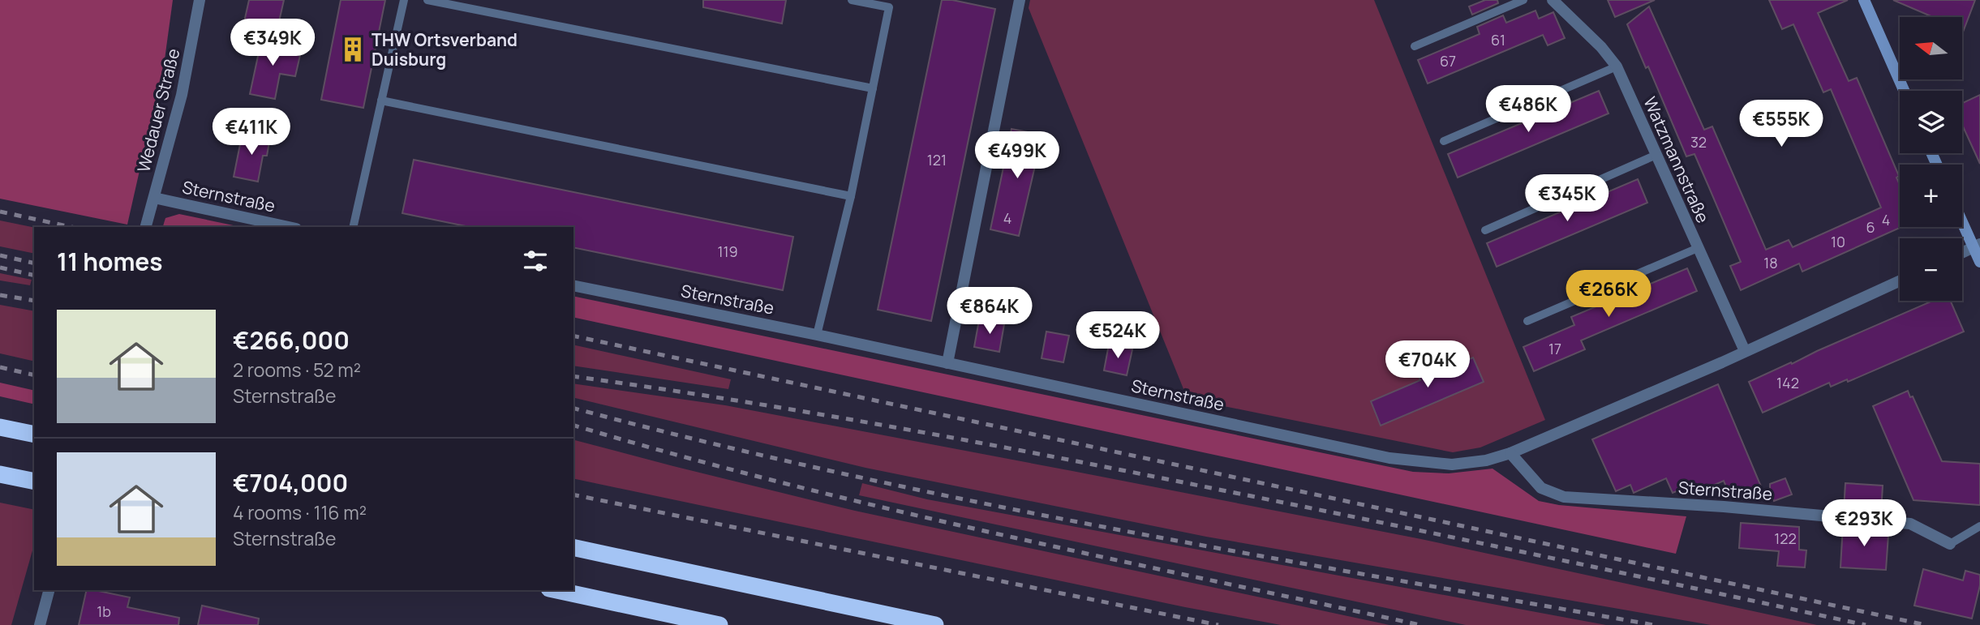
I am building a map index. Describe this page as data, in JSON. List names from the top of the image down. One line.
{"streets":{"street":["Wedauer Straße","Watzmannstraße","Sternstraße"]},"crossings":[["Wedauer Straße","Sternstraße"],["Watzmannstraße","Sternstraße"]],"places":{"building":["THW Ortsverband Duisburg"]},"house_numbers":["61","67","32","121","4","4","6","10","119","18","17","142","122","1b"],"north":"left","page":{"map_buttons":["+","−"],"price":["€349K","€486K","€555K","€411K","€499K","€345K","€266K","€864K","€524K","€704K","€293K"],"heading":"11 homes","list":[{"name":"€266,000","note":"2 rooms · 52 m² · Sternstraße"},{"name":"€704,000","note":"4 rooms · 116 m² · Sternstraße"}]}}
